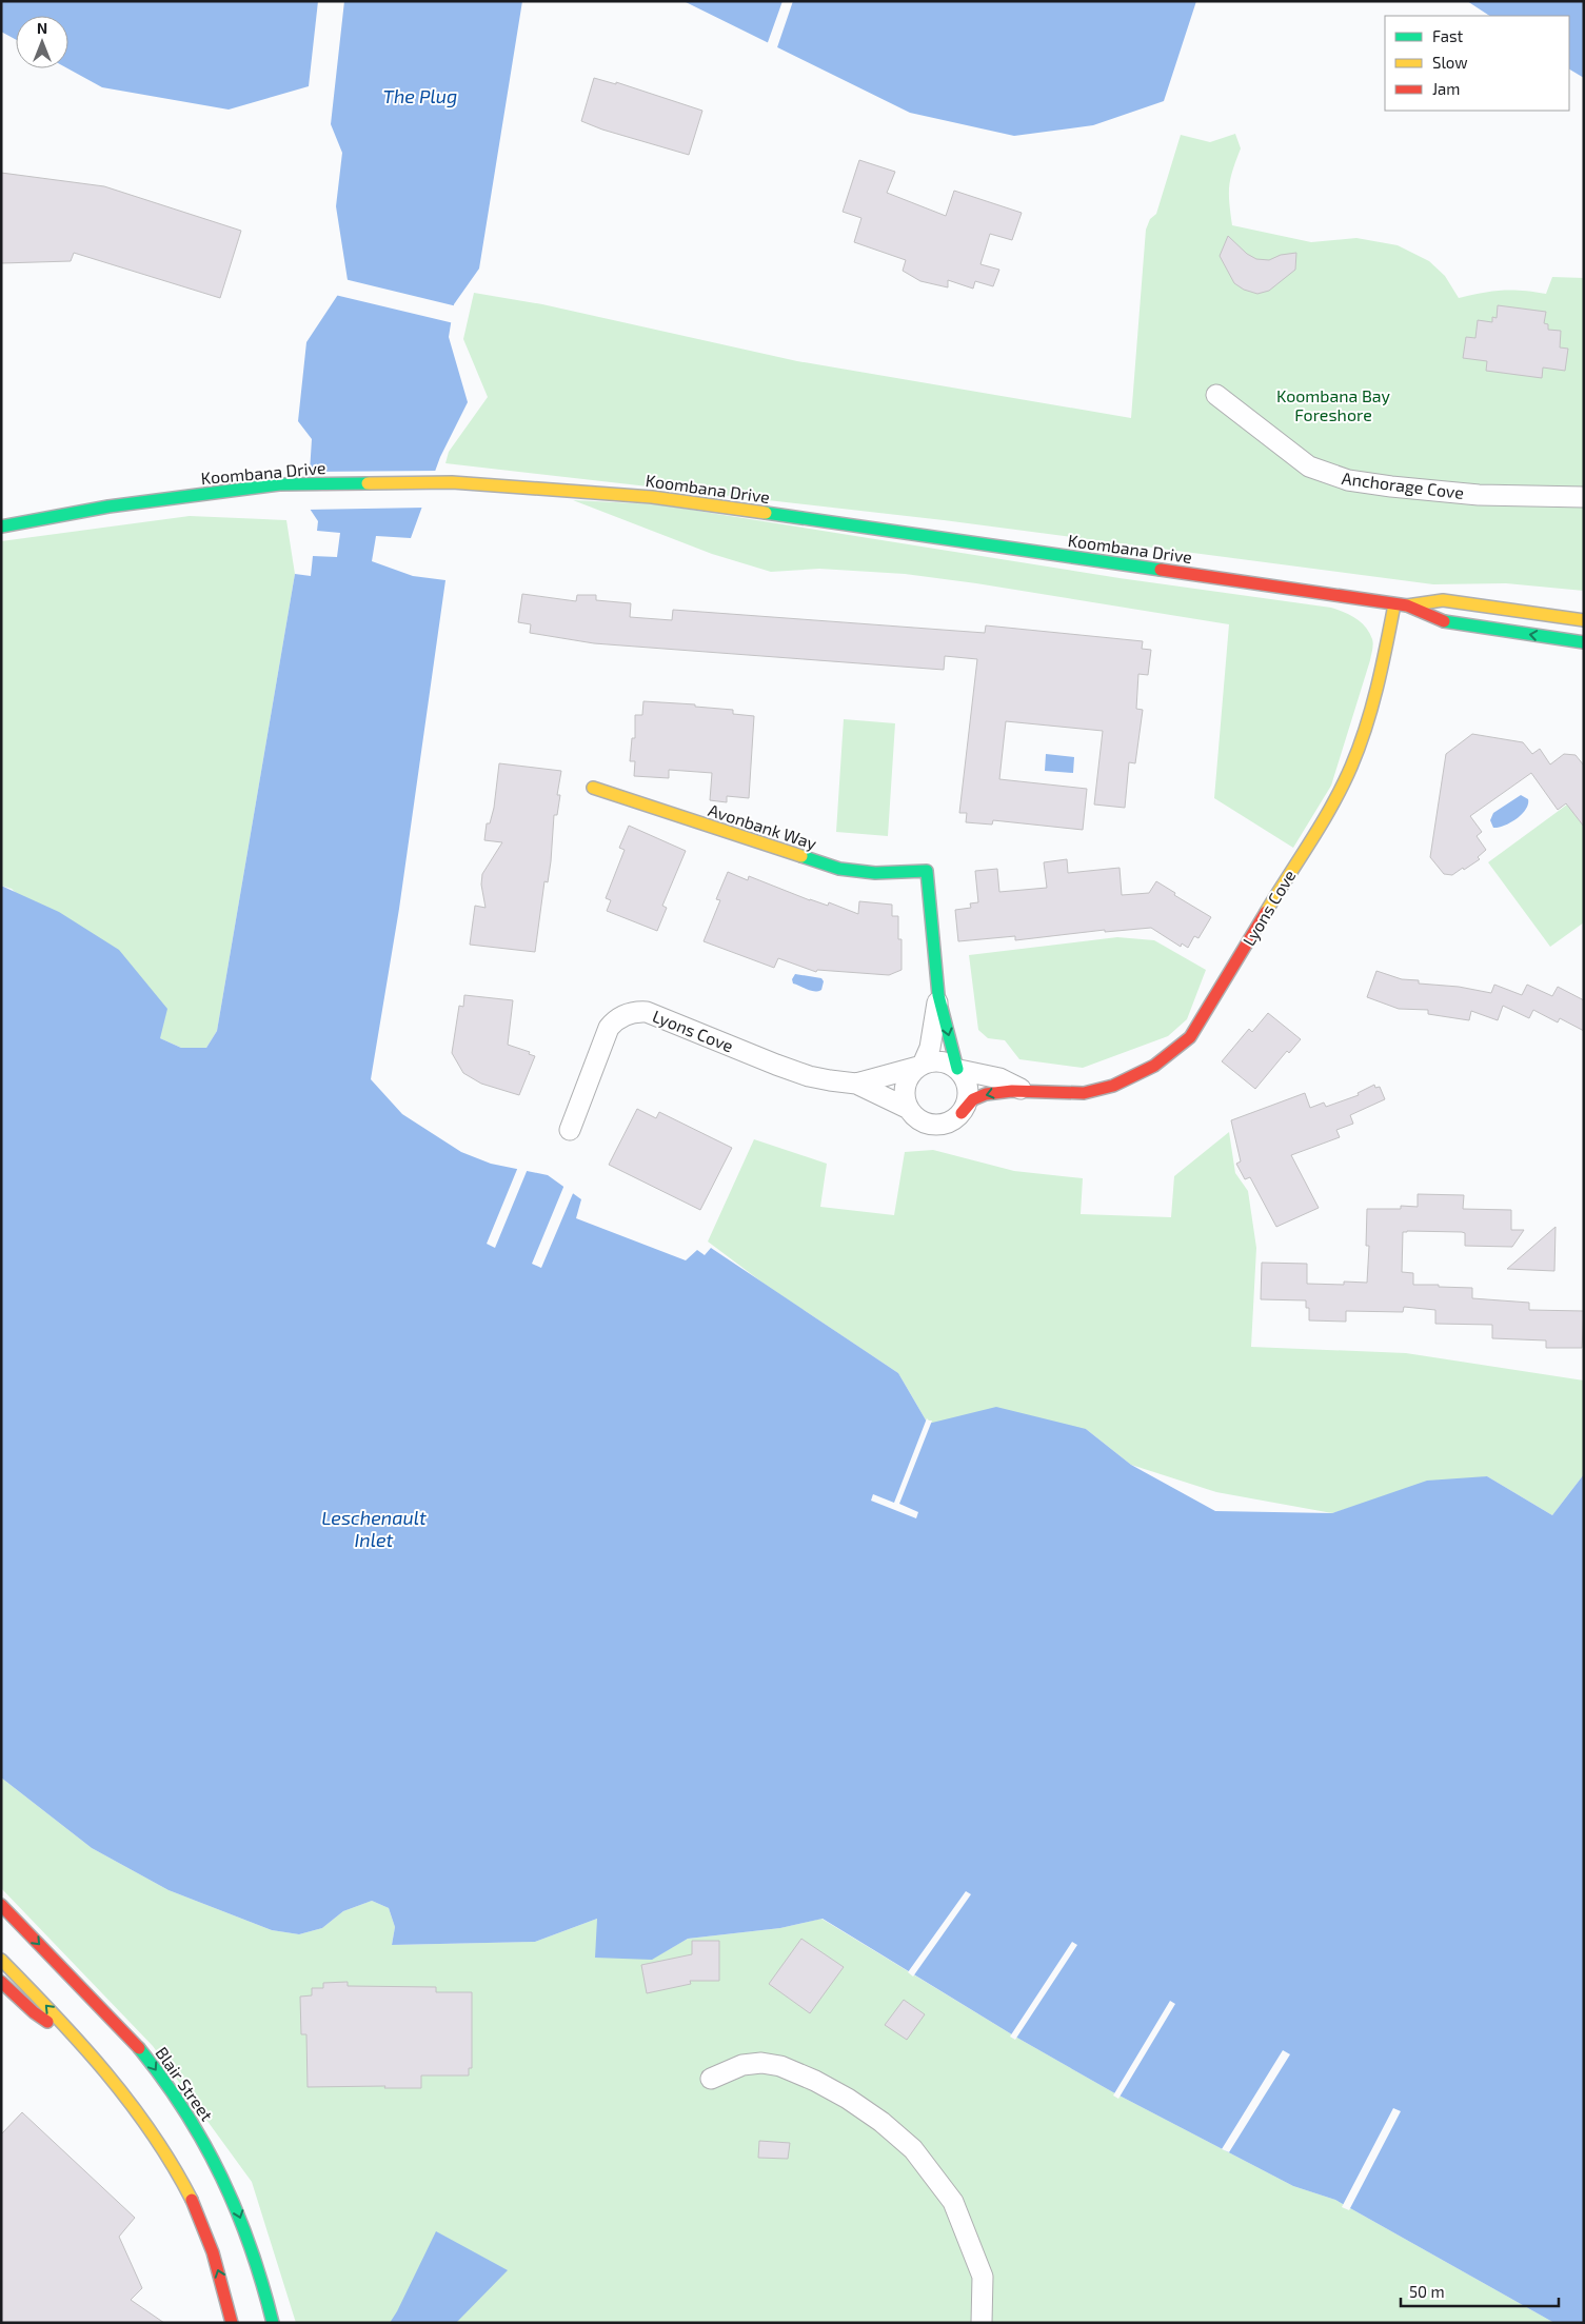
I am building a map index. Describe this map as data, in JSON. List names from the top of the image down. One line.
{"streets":{"main road":["Koombana Drive","Avonbank Way","Lyons Cove","Blair Street"],"street":["Anchorage Cove"]},"crossings":[["Koombana Drive","Lyons Cove"]],"water":["The Plug","Leschenault Inlet"],"parks":["Koombana Bay Foreshore"],"legend":["Fast","Slow","Jam"],"scale_bar":"50 m","north":"top"}
